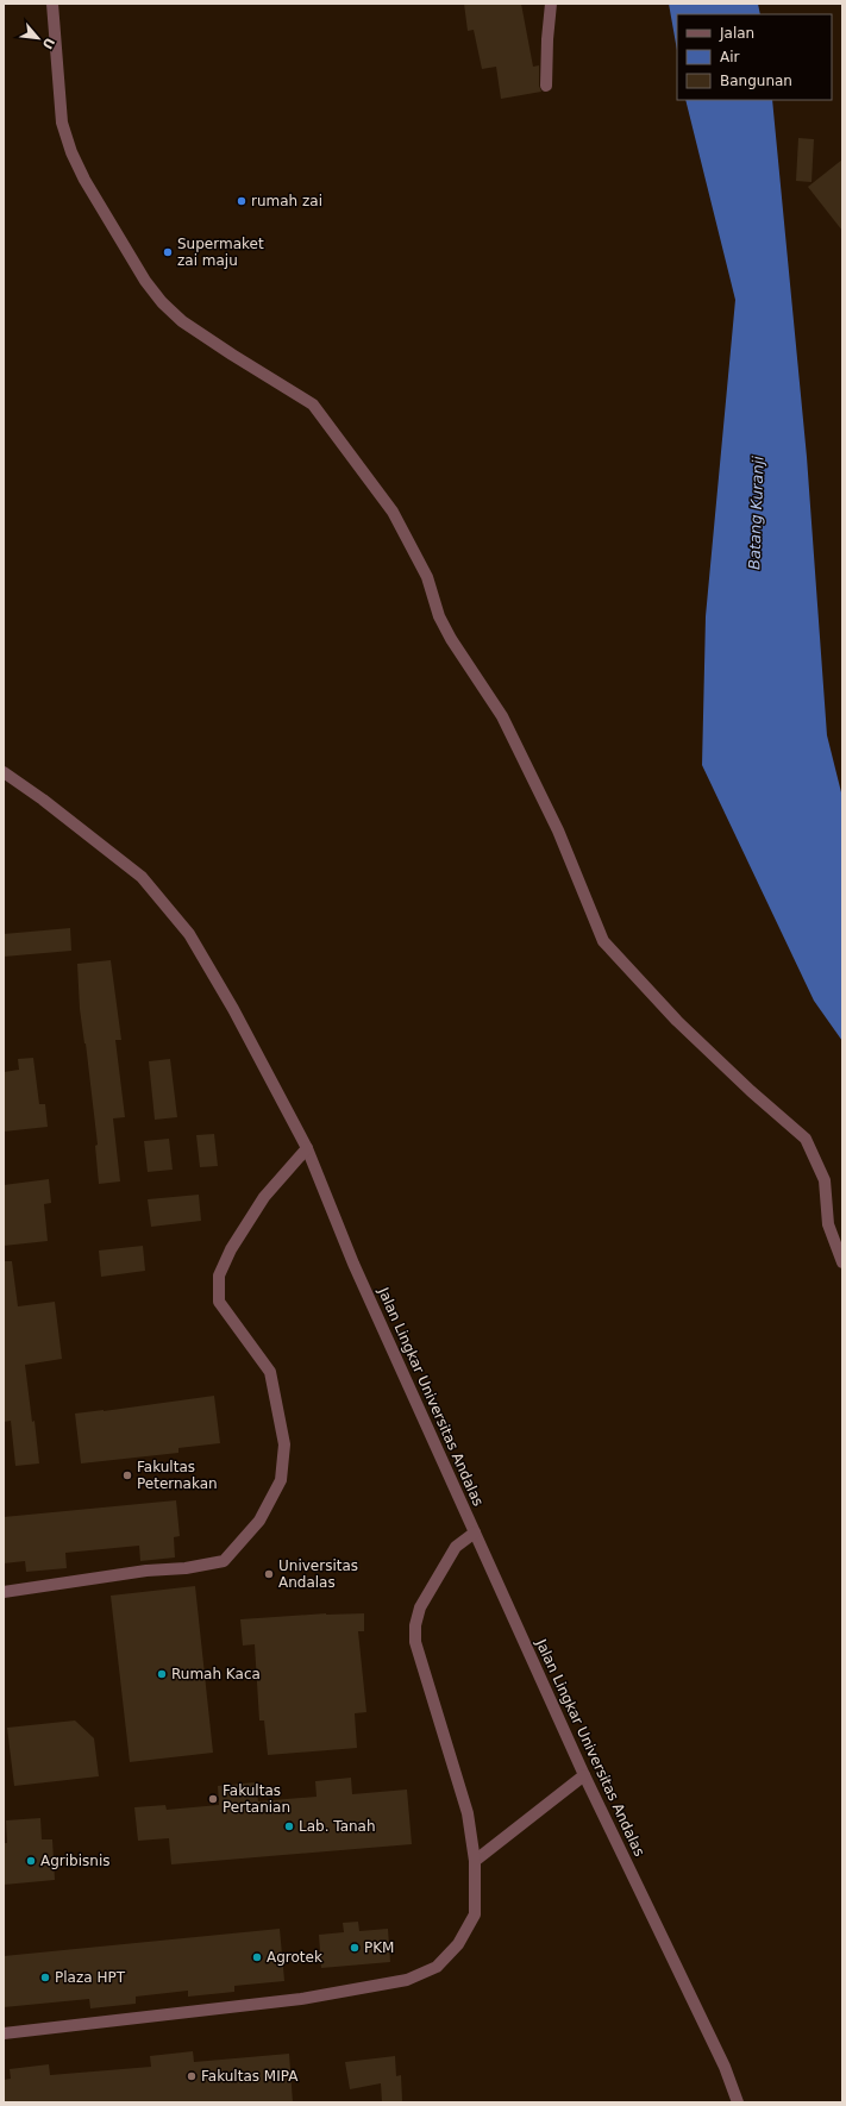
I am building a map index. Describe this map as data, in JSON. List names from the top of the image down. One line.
{"streets":{"street":["Jalan Lingkar Universitas Andalas"]},"water":["Batang Kuranji"],"places":["rumah zai","Supermaket zai maju","Fakultas Peternakan","Universitas Andalas","Rumah Kaca","Fakultas Pertanian","Lab. Tanah","Agribisnis","PKM","Agrotek","Plaza HPT","Fakultas MIPA"],"legend":["Jalan","Air","Bangunan"],"north":"bottom right"}
